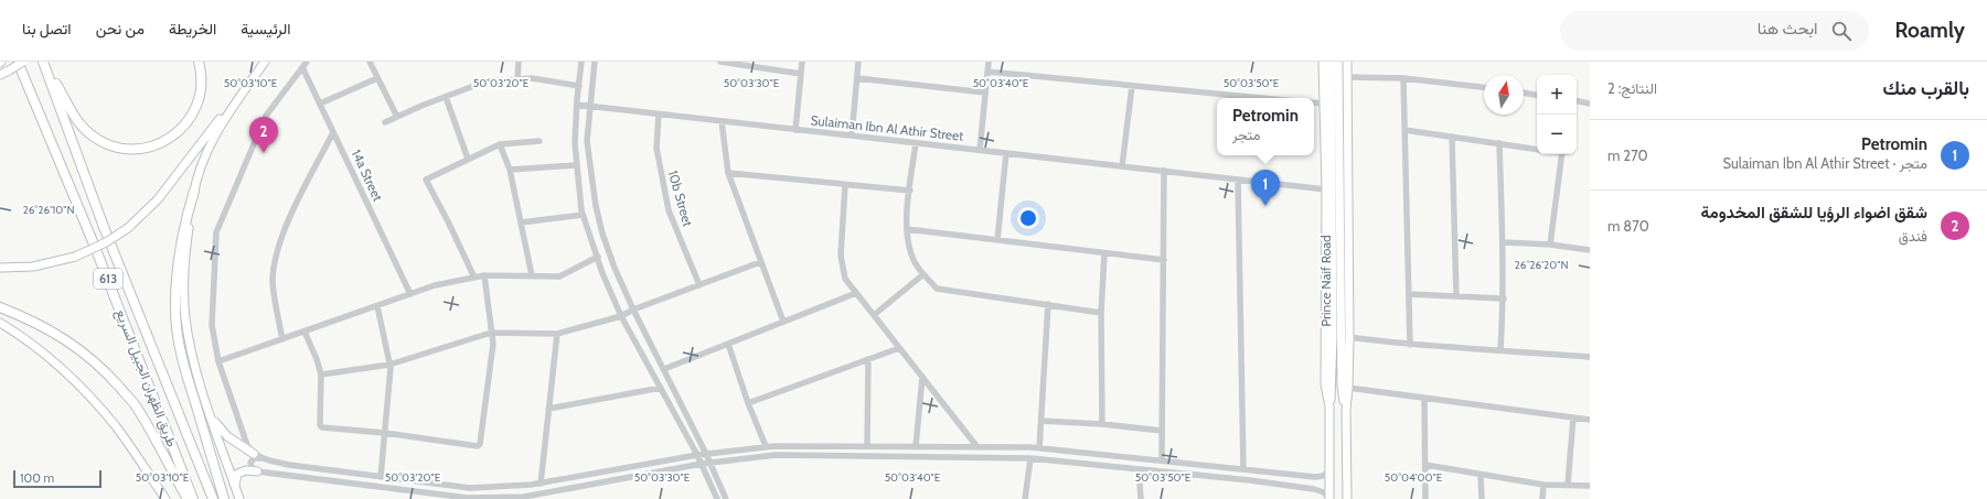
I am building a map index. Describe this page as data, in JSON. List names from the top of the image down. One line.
{"streets":{"highway":["613","طريق الظهران الجبيل السريع"],"main road":["Prince Naif Road"],"street":["Sulaiman Ibn Al Athir Street","14a Street","10b Street"]},"crossings":[["Sulaiman Ibn Al Athir Street","10b Street"],["Sulaiman Ibn Al Athir Street","Prince Naif Road"]],"scale_bar":"100 m","north":"top","page":{"header":"Roamly","search":"ابحث هنا","nav":["الرئيسية","الخريطة","من نحن","اتصل بنا"],"heading":["بالقرب منك","النتائج: 2"],"map_buttons":["+","−"],"popup":["Petromin","متجر"],"pins":["2","1"],"list":[{"mark":"1","name":"Petromin","note":"متجر · Sulaiman Ibn Al Athir Street","value":"270 m"},{"mark":"2","name":"شقق اضواء الرؤيا للشقق المخدومة","note":"فندق","value":"870 m"}],"scale":"100 m"},"coordinates":["50°03'10\"E","50°03'20\"E","50°03'30\"E","50°03'40\"E","50°03'50\"E","26°26'10\"N","26°26'20\"N","50°04'00\"E"]}
